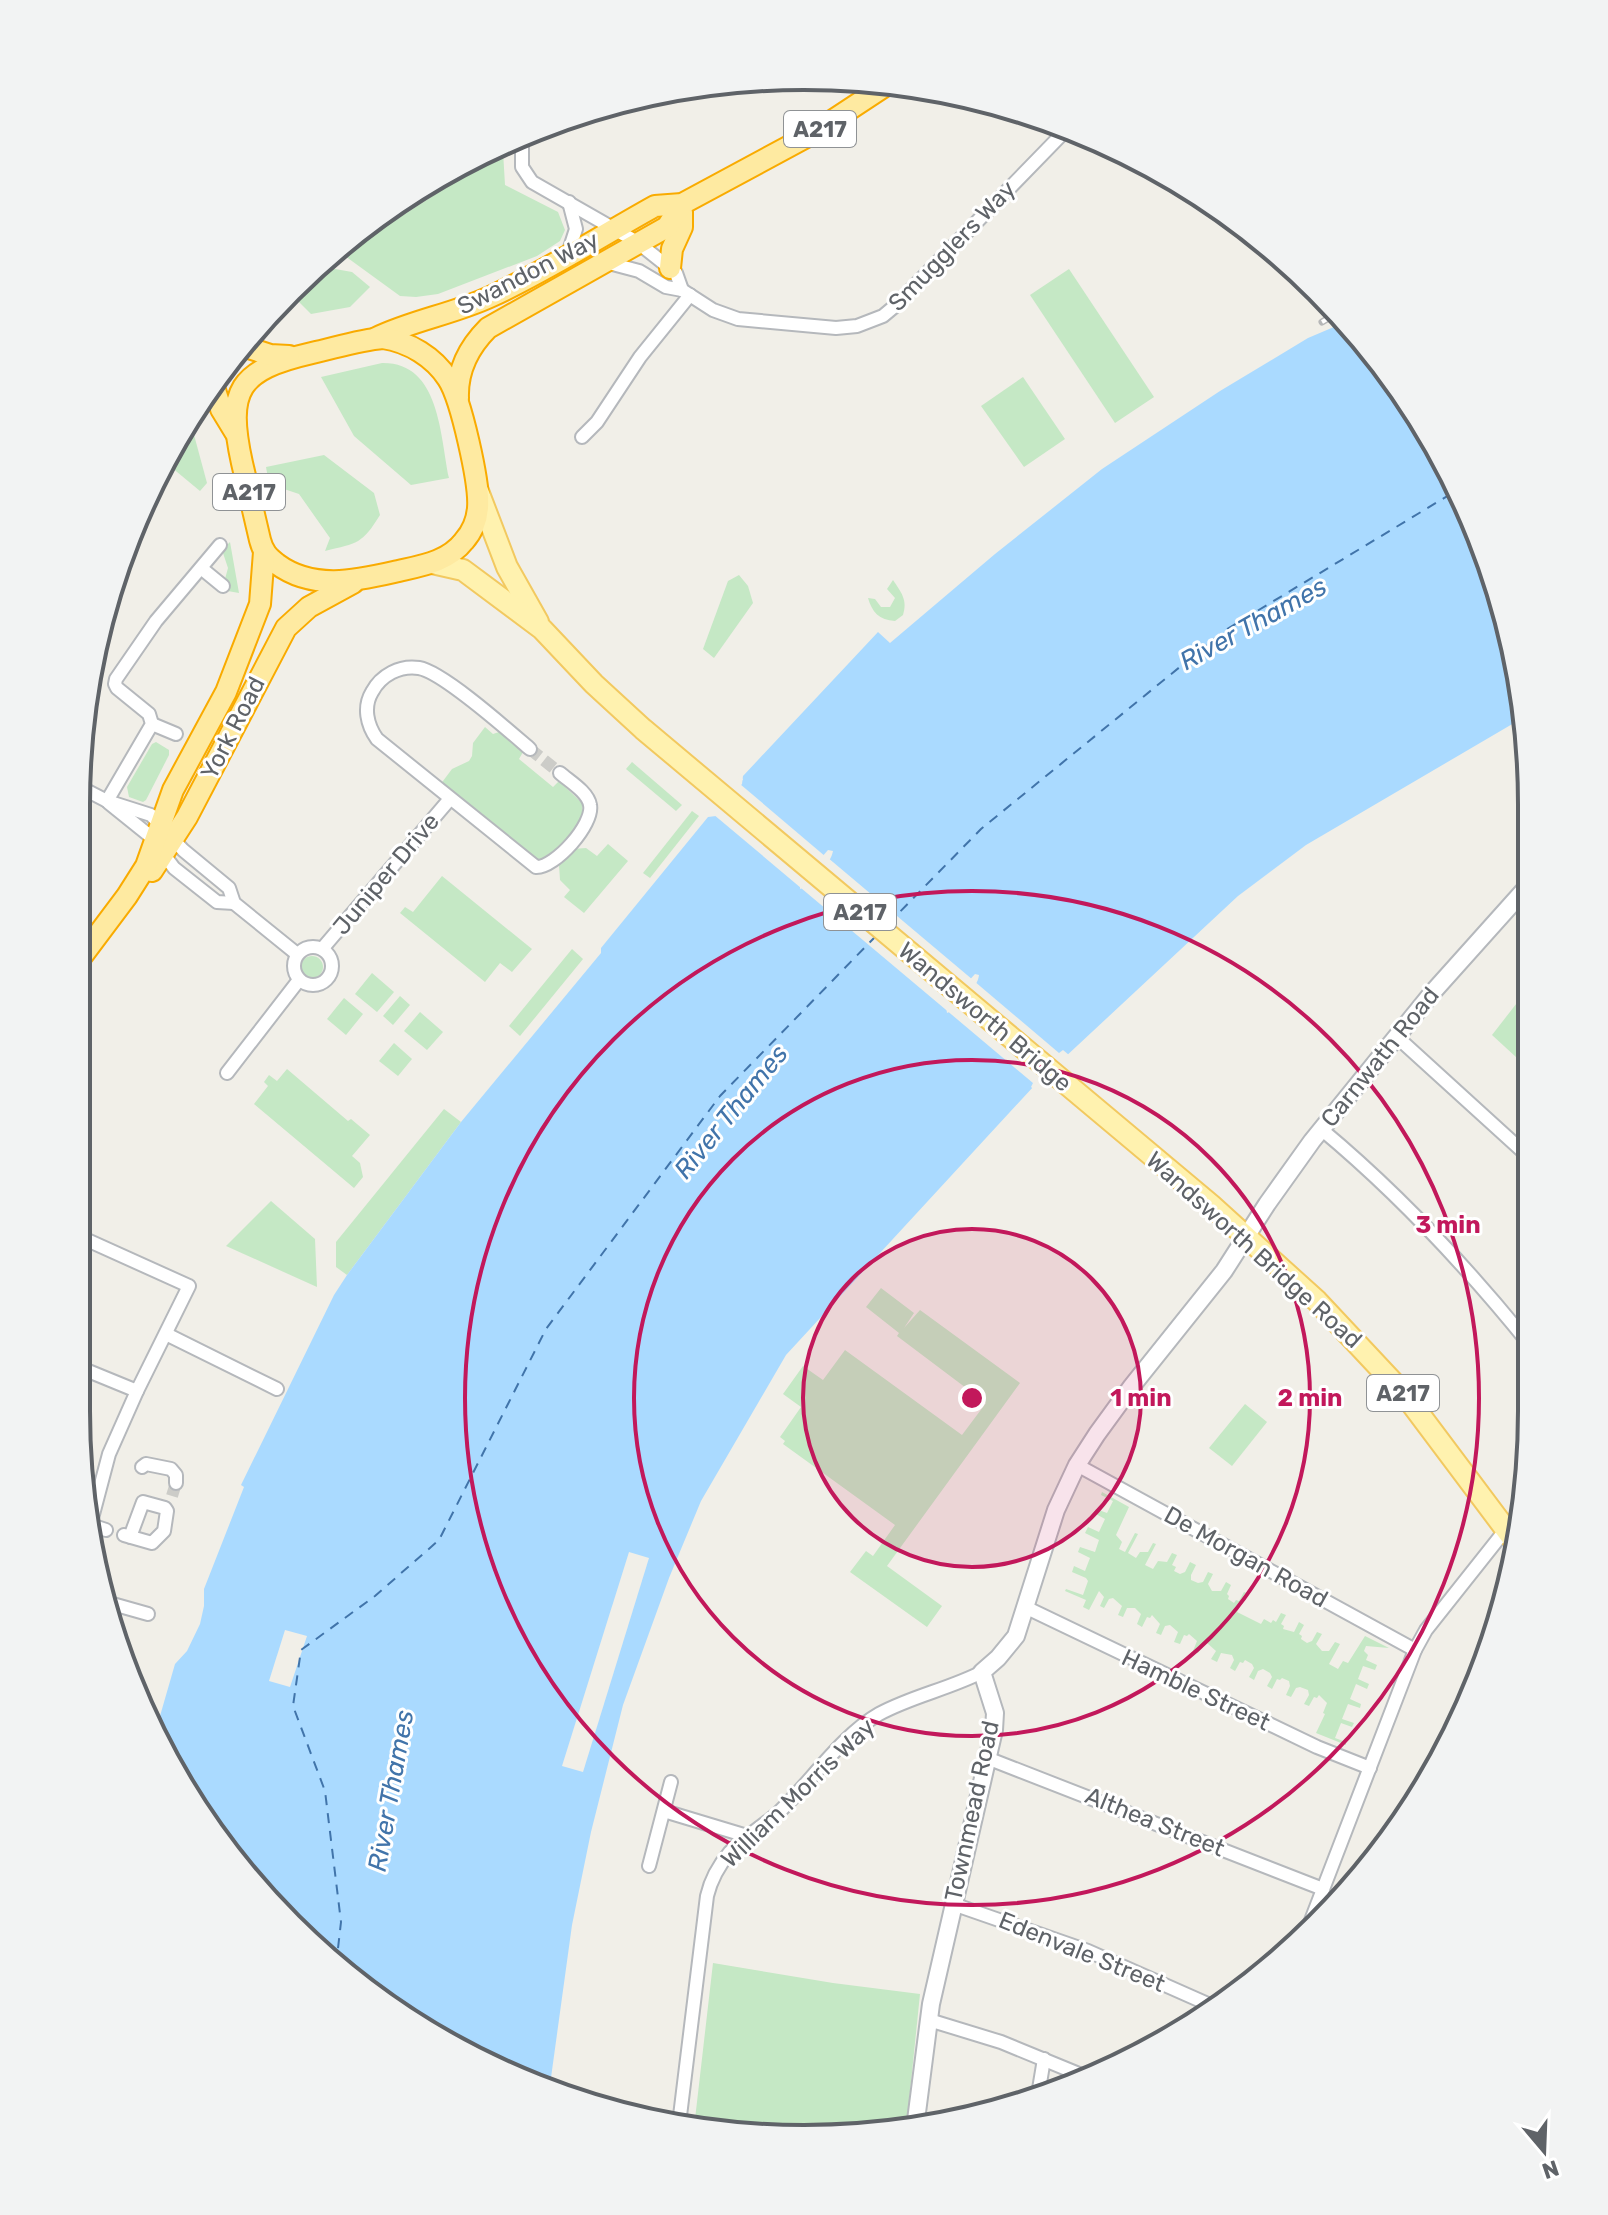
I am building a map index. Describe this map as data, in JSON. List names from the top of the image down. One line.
{"streets":{"highway":["A217","Swandon Way","York Road"],"main road":["Wandsworth Bridge","Wandsworth Bridge Road"],"street":["Smugglers Way","Juniper Drive","Carnwath Road","De Morgan Road","Hamble Street","William Morris Way","Townmead Road","Althea Street","Edenvale Street"]},"crossings":[["A217","Swandon Way"],["A217","York Road"],["A217","Wandsworth Bridge"],["Smugglers Way","Swandon Way"],["Swandon Way","York Road"],["Wandsworth Bridge","Wandsworth Bridge Road"],["Carnwath Road","Wandsworth Bridge Road"],["William Morris Way","Townmead Road"],["Townmead Road","Althea Street"],["Townmead Road","Edenvale Street"]],"water":["River Thames"],"north":"bottom","rings":["3 min","1 min","2 min"]}
